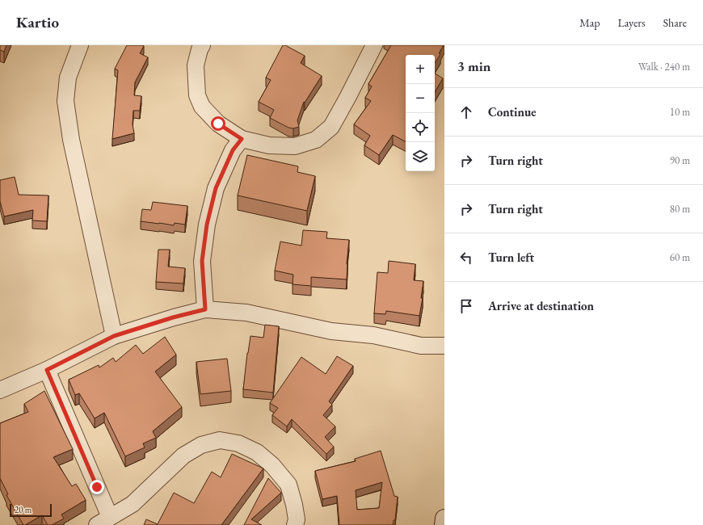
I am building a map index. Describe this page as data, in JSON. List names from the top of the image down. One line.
{"scale_bar":"20 m","page":{"header":"Kartio","nav":["Map","Layers","Share"],"heading":["3 min","Walk · 240 m"],"map_buttons":["+","−"],"list":[["Continue","10 m"],["Turn right","90 m"],["Turn right","80 m"],["Turn left","60 m"],"Arrive at destination"],"scale":"20 m"}}
